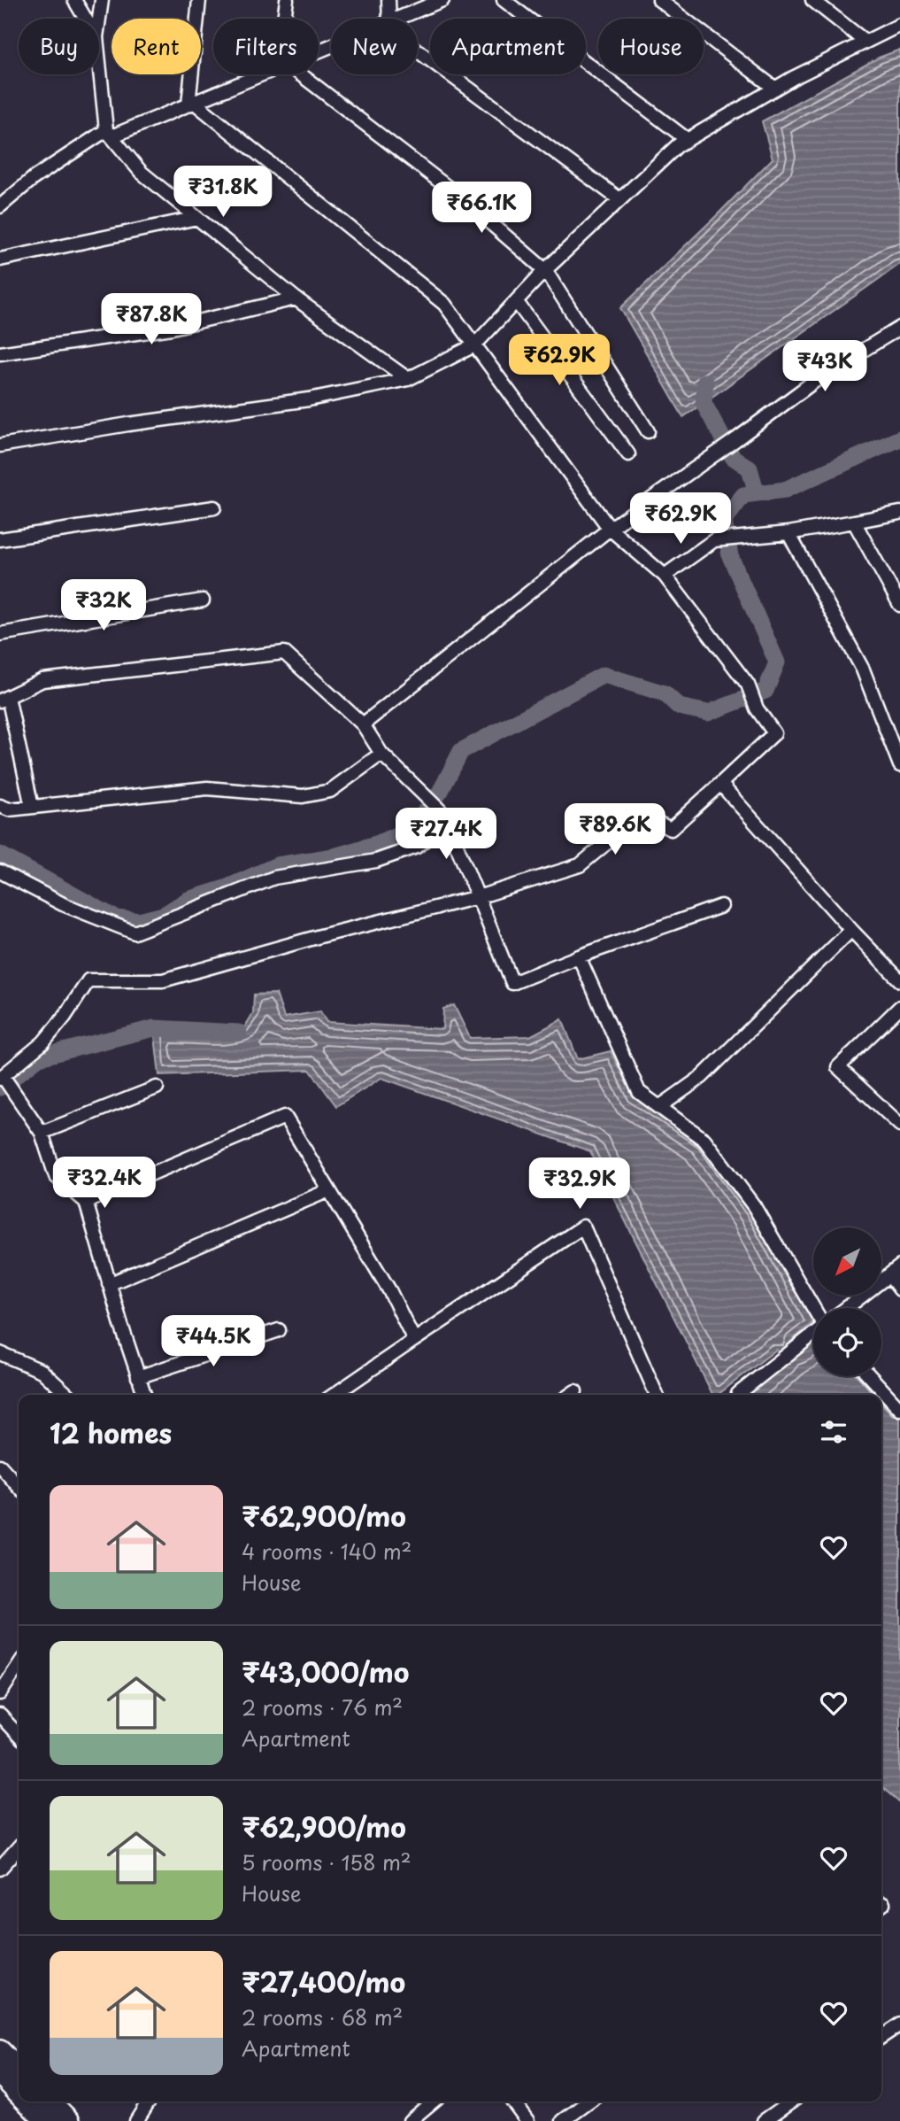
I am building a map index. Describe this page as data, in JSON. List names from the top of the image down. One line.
{"north":"bottom left","page":{"chip":["Buy","Rent","Filters","New","Apartment","House"],"price":["₹31.8K","₹66.1K","₹87.8K","₹62.9K","₹43K","₹62.9K","₹32K","₹89.6K","₹27.4K","₹32.4K","₹32.9K","₹44.5K"],"heading":"12 homes","list":[{"name":"₹62,900/mo","note":"4 rooms · 140 m² · House"},{"name":"₹43,000/mo","note":"2 rooms · 76 m² · Apartment"},{"name":"₹62,900/mo","note":"5 rooms · 158 m² · House"},{"name":"₹27,400/mo","note":"2 rooms · 68 m² · Apartment"}]}}
